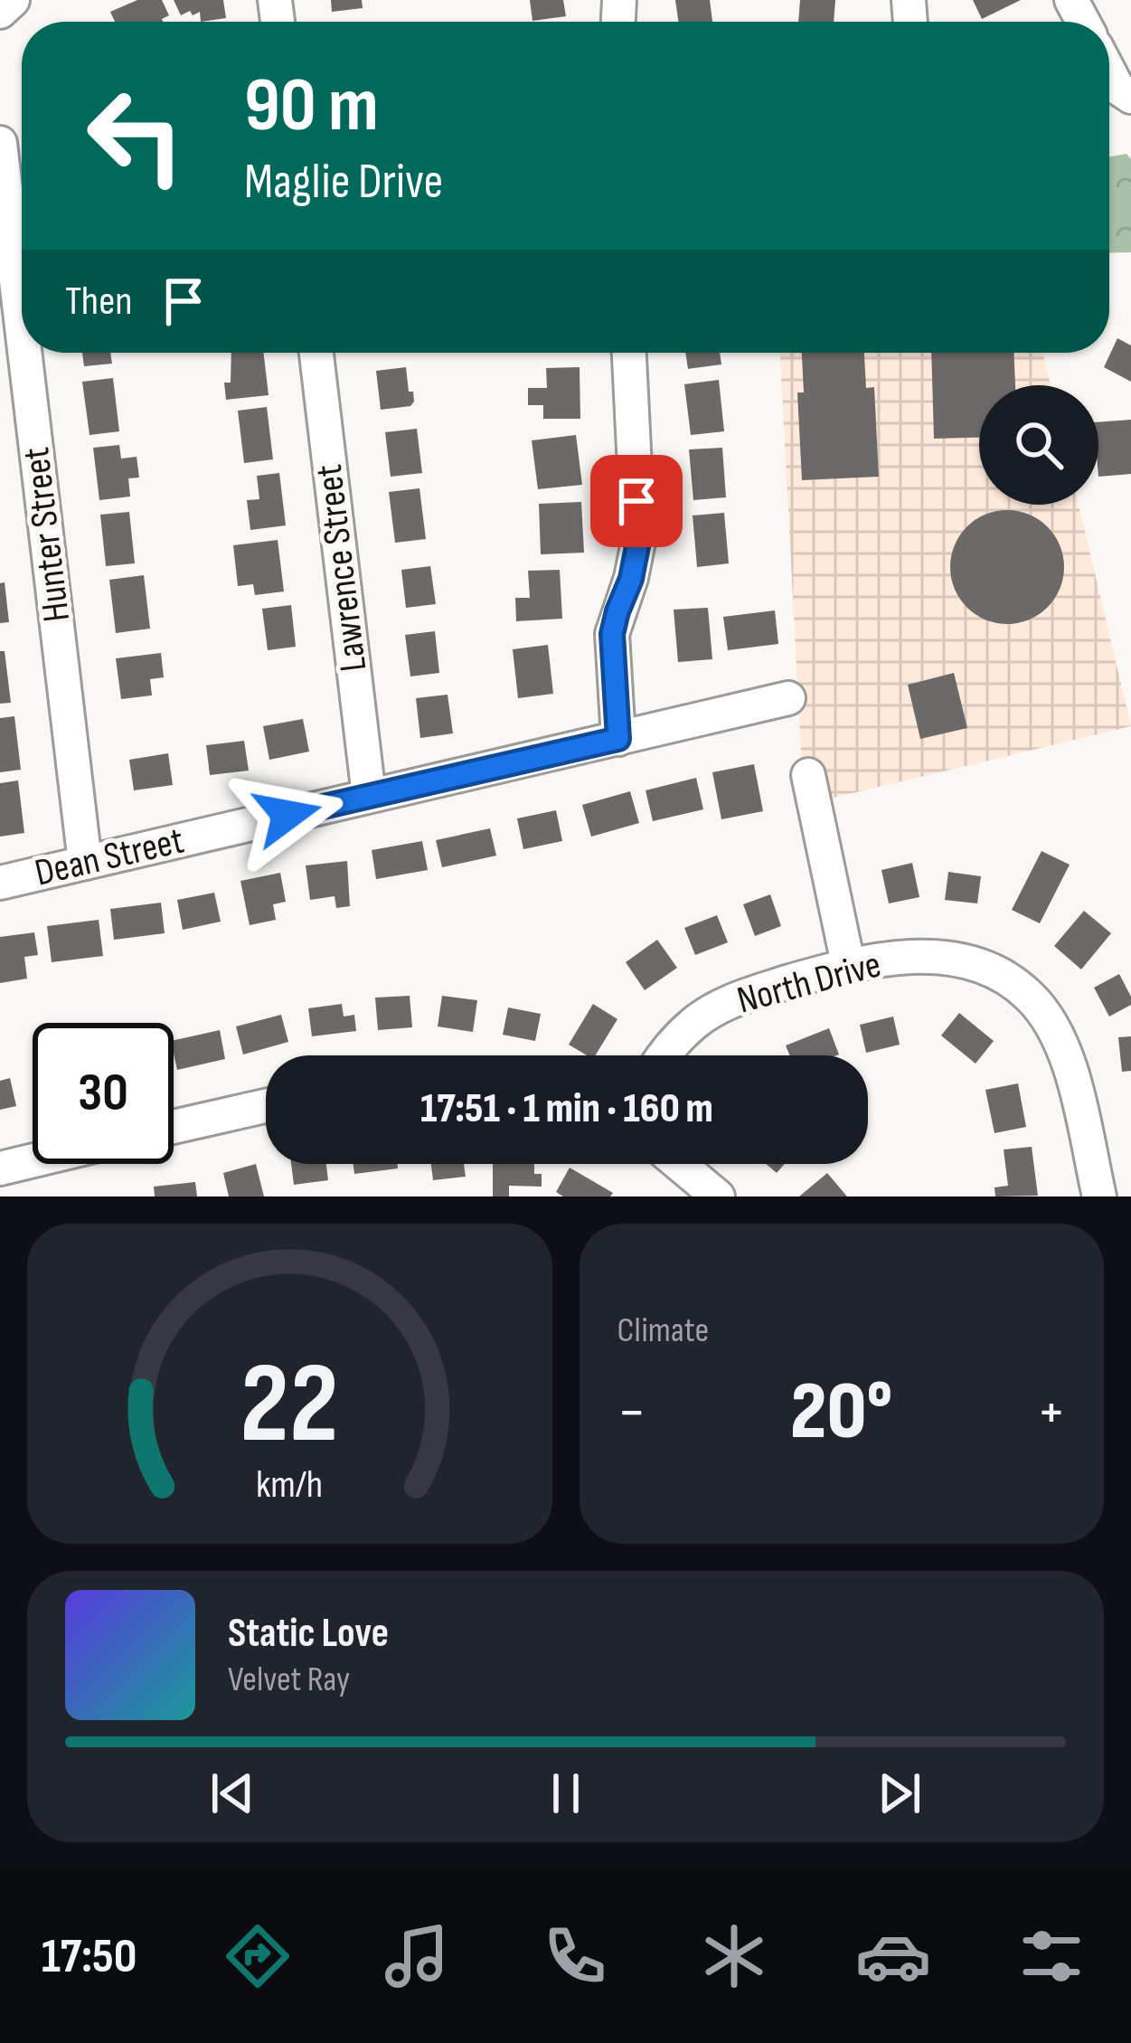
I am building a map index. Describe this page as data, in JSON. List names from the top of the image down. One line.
{"streets":{"street":["Hunter Street","Lawrence Street","Dean Street","North Drive"]},"crossings":[["Hunter Street","Dean Street"],["Lawrence Street","Dean Street"]],"page":{"turn":["90 m","Maglie Drive"],"then":"Then","limit":"30","trip":"17:51 · 1 min · 160 m","tile":"Climate","heat":["−","20°","+"],"song":["Static Love","Velvet Ray"],"tabs":"17:50","gauge":["22","km/h"]}}
